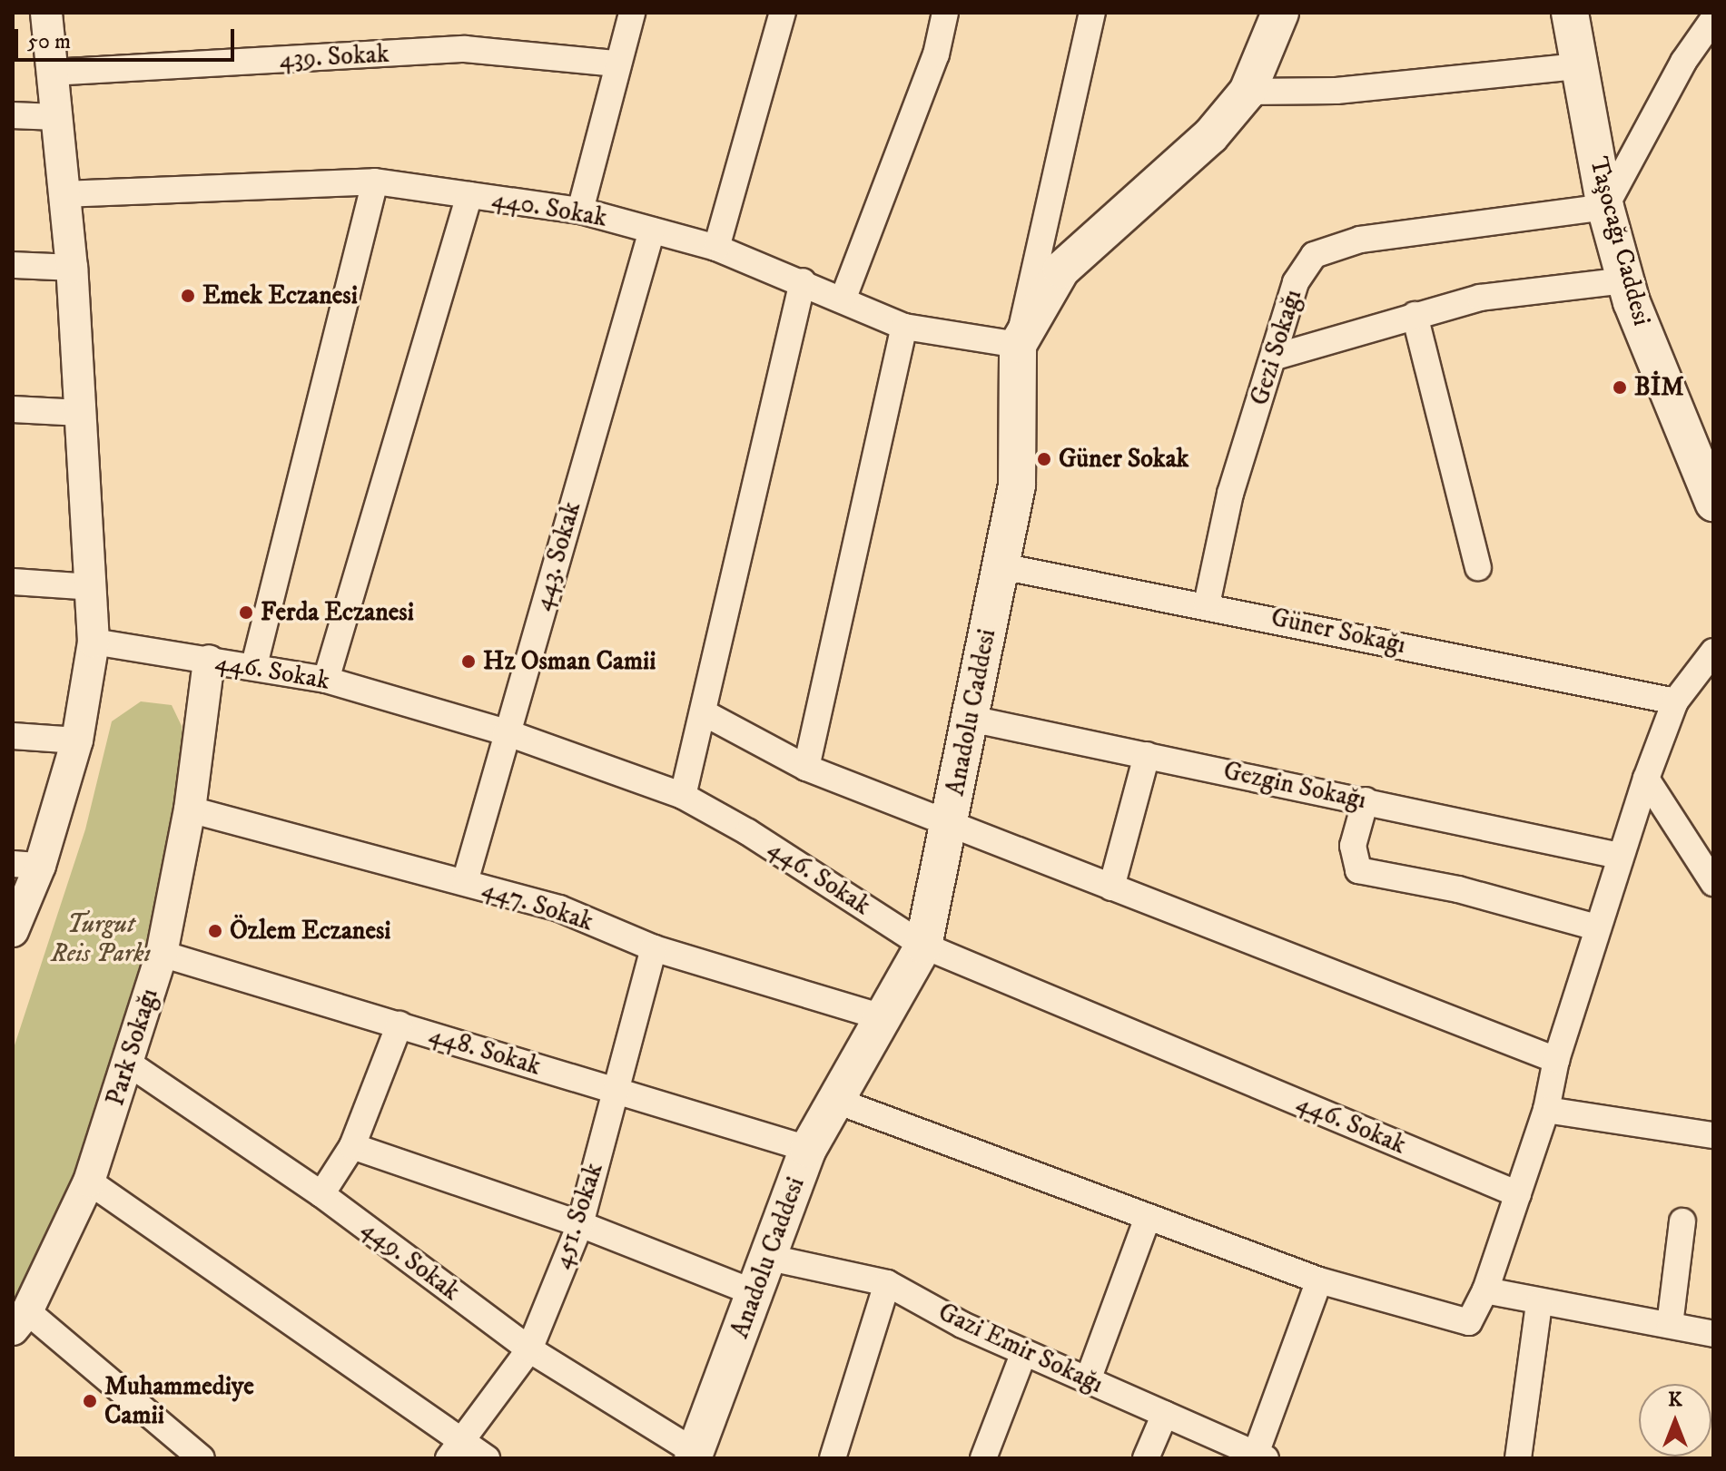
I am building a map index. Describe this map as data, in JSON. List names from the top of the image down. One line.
{"streets":{"main road":["Taşocağı Caddesi","Anadolu Caddesi"],"street":["439. Sokak","440. Sokak","Gezi Sokağı","443. Sokak","Güner Sokağı","446. Sokak","Gezgin Sokağı","447. Sokak","Park Sokağı","448. Sokak","451. Sokak","449. Sokak","Gazi Emir Sokağı"]},"crossings":[["440. Sokak","443. Sokak"],["440. Sokak","Anadolu Caddesi"],["Taşocağı Caddesi","Gezi Sokağı"],["Gezi Sokağı","Güner Sokağı"],["443. Sokak","446. Sokak"],["443. Sokak","447. Sokak"],["Güner Sokağı","Anadolu Caddesi"],["446. Sokak","Anadolu Caddesi"],["446. Sokak","Park Sokağı"],["Anadolu Caddesi","Gezgin Sokağı"],["Anadolu Caddesi","447. Sokak"],["Anadolu Caddesi","448. Sokak"],["Anadolu Caddesi","449. Sokak"],["Anadolu Caddesi","Gazi Emir Sokağı"],["447. Sokak","Park Sokağı"],["447. Sokak","451. Sokak"],["Park Sokağı","448. Sokak"],["Park Sokağı","449. Sokak"],["448. Sokak","451. Sokak"],["451. Sokak","449. Sokak"]],"parks":["Turgut Reis Parkı"],"places":["Emek Eczanesi","BİM","Güner Sokak","Ferda Eczanesi","Hz Osman Camii","Özlem Eczanesi","Muhammediye Camii"],"scale_bar":"50 m","north":"top"}
